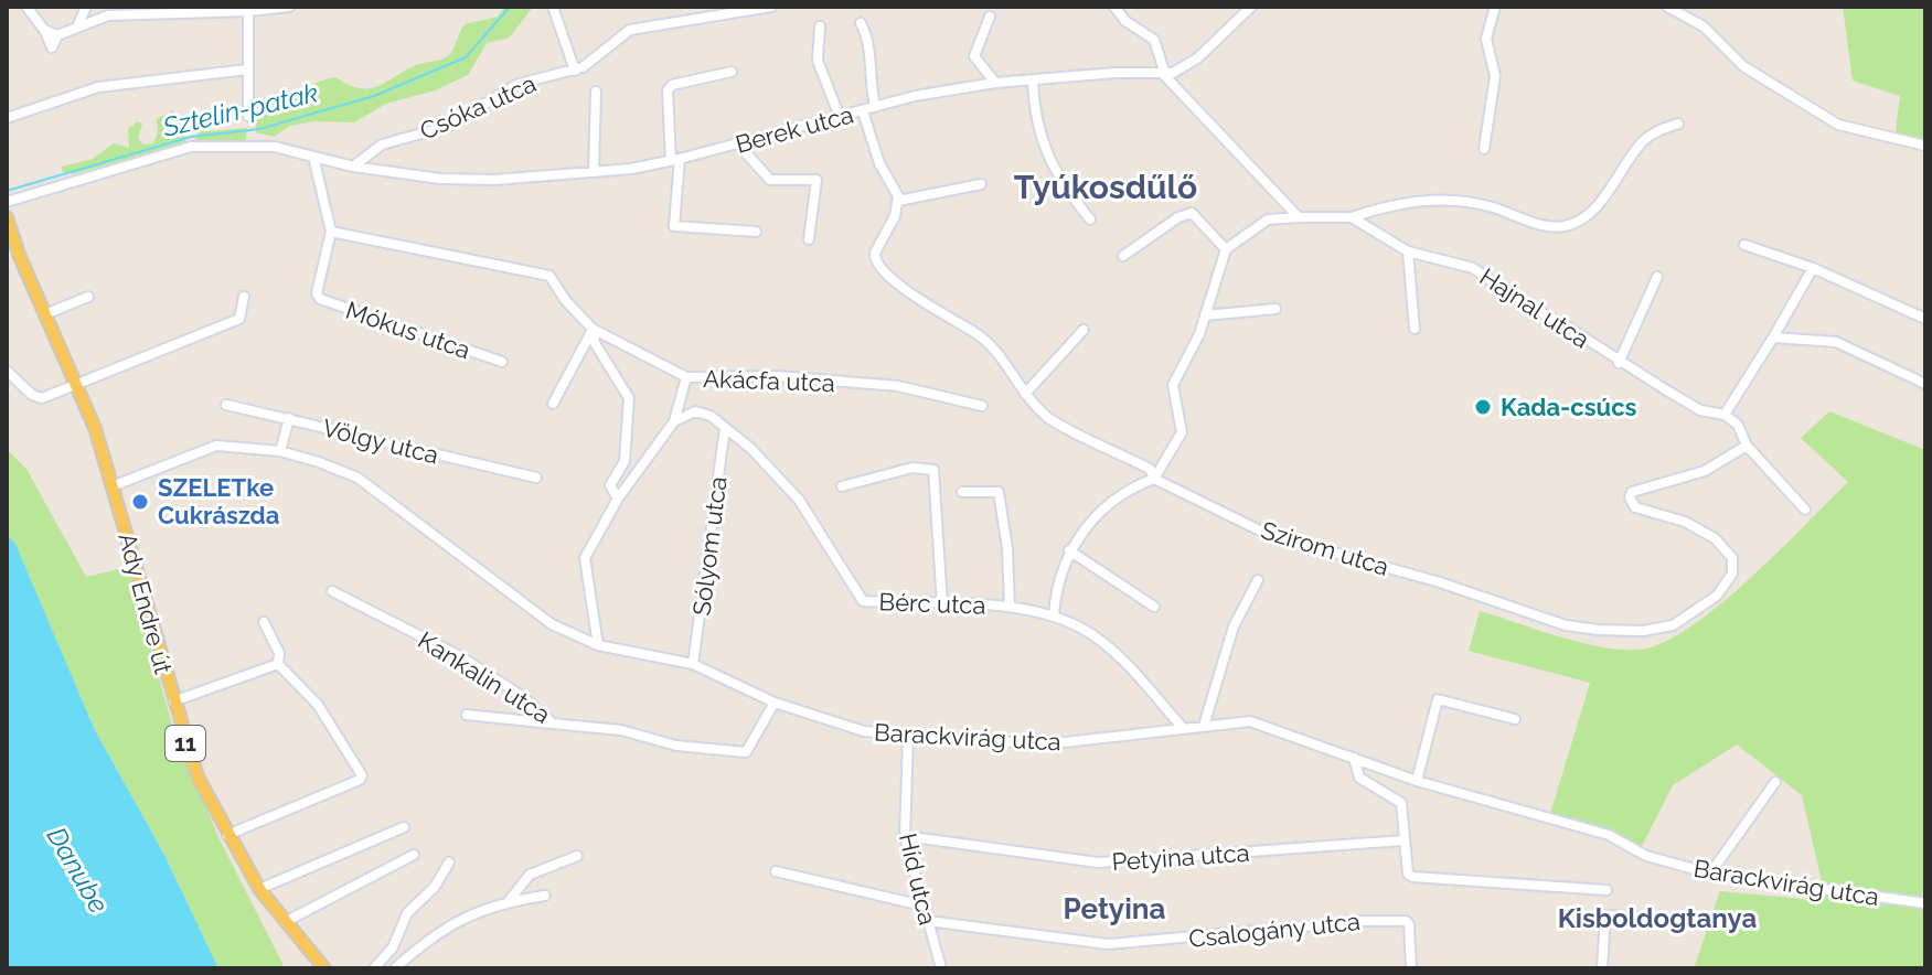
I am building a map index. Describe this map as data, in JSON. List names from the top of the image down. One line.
{"streets":{"main road":["Ady Endre út","11"],"street":["Csóka utca","Berek utca","Hajnal utca","Mókus utca","Akácfa utca","Völgy utca","Sólyom utca","Szirom utca","Bérc utca","Kankalin utca","Barackvirág utca","Petyina utca","Híd utca","Csalogány utca"]},"crossings":[["Csóka utca","Berek utca"],["Mókus utca","Akácfa utca"],["Sólyom utca","Bérc utca"],["Sólyom utca","Barackvirág utca"],["Ady Endre út","Barackvirág utca"],["Bérc utca","Barackvirág utca"],["Kankalin utca","Barackvirág utca"],["Barackvirág utca","Híd utca"],["Petyina utca","Híd utca"],["Híd utca","Csalogány utca"]],"districts":["Tyúkosdűlő","Petyina","Kisboldogtanya"],"water":["Sztelin-patak","Danube"],"places":["Kada-csúcs","SZELETke Cukrászda"]}
